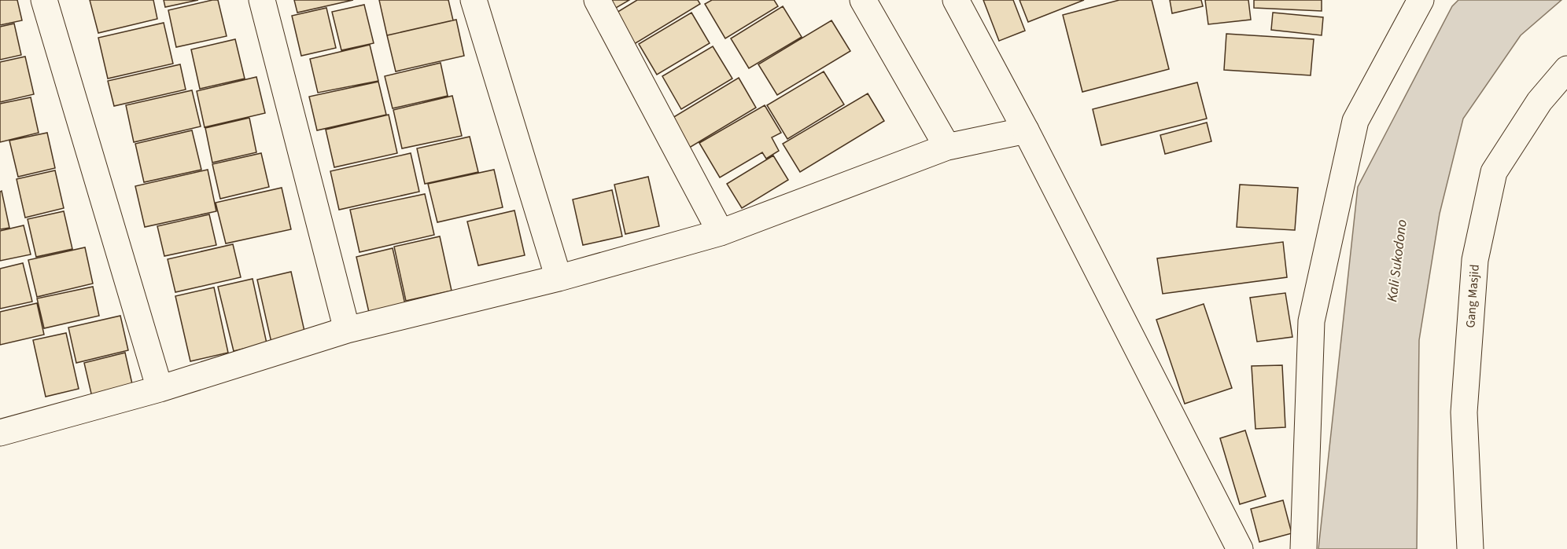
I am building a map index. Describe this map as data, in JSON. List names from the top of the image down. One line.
{"streets":{"street":["Gang Masjid"]},"water":["Kali Sukodono"]}
